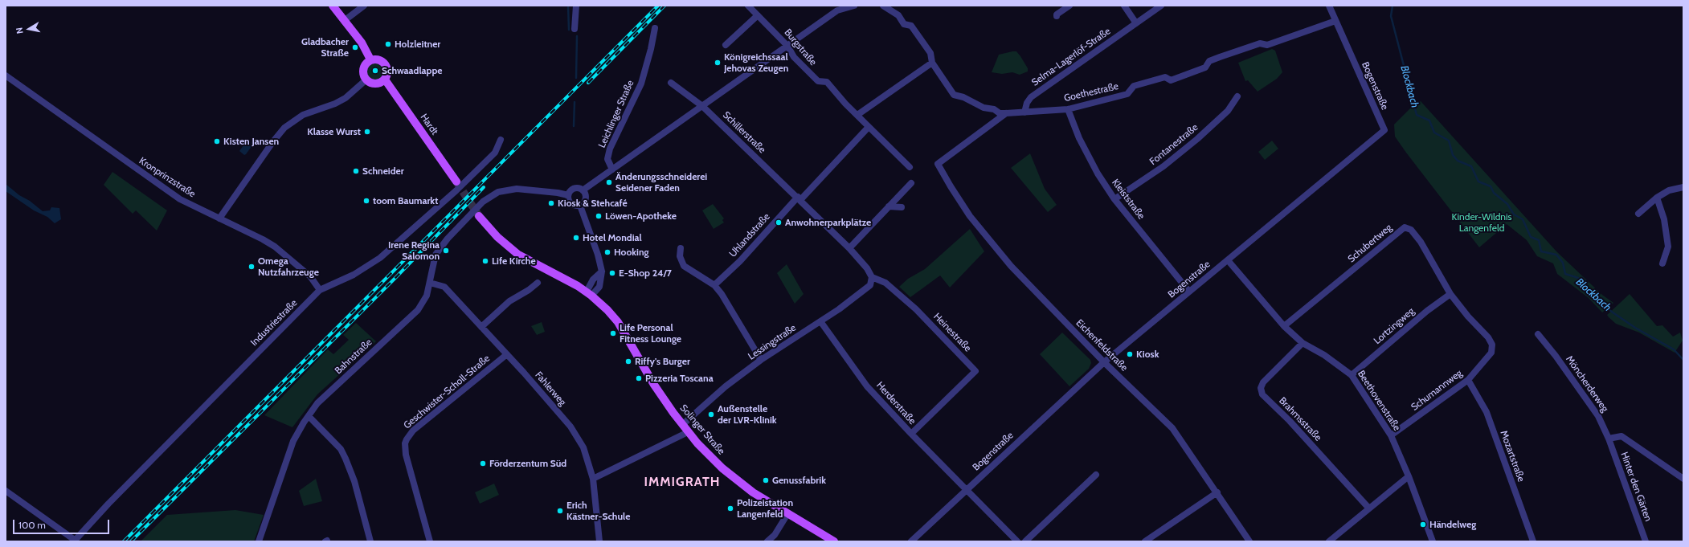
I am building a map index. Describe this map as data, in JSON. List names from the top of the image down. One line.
{"streets":{"main road":["Hardt","Solinger Straße"],"street":["Burgstraße","Selma-Lagerlöf-Straße","Bogenstraße","Goethestraße","Leichlinger Straße","Schillerstraße","Fontanestraße","Kronprinzstraße","Kleiststraße","Uhlandstraße","Schubertweg","Industriestraße","Lortzingweg","Heinestraße","Lessingstraße","Eichenfeldstraße","Bahnstraße","Möncherderweg","Fahlerweg","Schumannweg","Geschwister-Scholl-Straße","Beethovenstraße","Herderstraße","Brahmsstraße","Mozartstraße","Hinter den Gärten"]},"crossings":[["Selma-Lagerlöf-Straße","Goethestraße"],["Bogenstraße","Goethestraße"],["Bogenstraße","Kleiststraße"],["Bogenstraße","Eichenfeldstraße"],["Bogenstraße","Beethovenstraße"],["Bogenstraße","Herderstraße"],["Goethestraße","Kleiststraße"],["Goethestraße","Eichenfeldstraße"],["Schillerstraße","Uhlandstraße"],["Fontanestraße","Kleiststraße"],["Kronprinzstraße","Industriestraße"],["Schubertweg","Lortzingweg"],["Schubertweg","Schumannweg"],["Schubertweg","Beethovenstraße"],["Lortzingweg","Schumannweg"],["Lortzingweg","Beethovenstraße"],["Heinestraße","Lessingstraße"],["Heinestraße","Herderstraße"],["Lessingstraße","Herderstraße"],["Lessingstraße","Solinger Straße"],["Bahnstraße","Fahlerweg"],["Möncherderweg","Hinter den Gärten"],["Fahlerweg","Geschwister-Scholl-Straße"],["Schumannweg","Beethovenstraße"],["Schumannweg","Mozartstraße"],["Beethovenstraße","Brahmsstraße"]],"districts":["IMMIGRATH"],"water":["Blockbach"],"parks":["Kinder-Wildnis Langenfeld"],"places":["Holzleitner","Gladbacher Straße","Königreichssaal Jehovas Zeugen","Schwaadlappe","Klasse Wurst","Kisten Jansen","Schneider","Änderungsschneiderei Seidener Faden","toom Baumarkt","Kiosk & Stehcafé","Löwen-Apotheke","Anwohnerparkplätze","Hotel Mondial","Irene Regina Salomon","Hooking","Life Kirche","Omega Nutzfahrzeuge","E-Shop 24/7","Life Personal Fitness Lounge","Kiosk","Riffy's Burger","Pizzeria Toscana","Außenstelle der LVR-Klinik","Förderzentum Süd","Genussfabrik","Polizeistation Langenfeld","Erich Kästner-Schule","Händelweg"],"scale_bar":"100 m","north":"left"}
